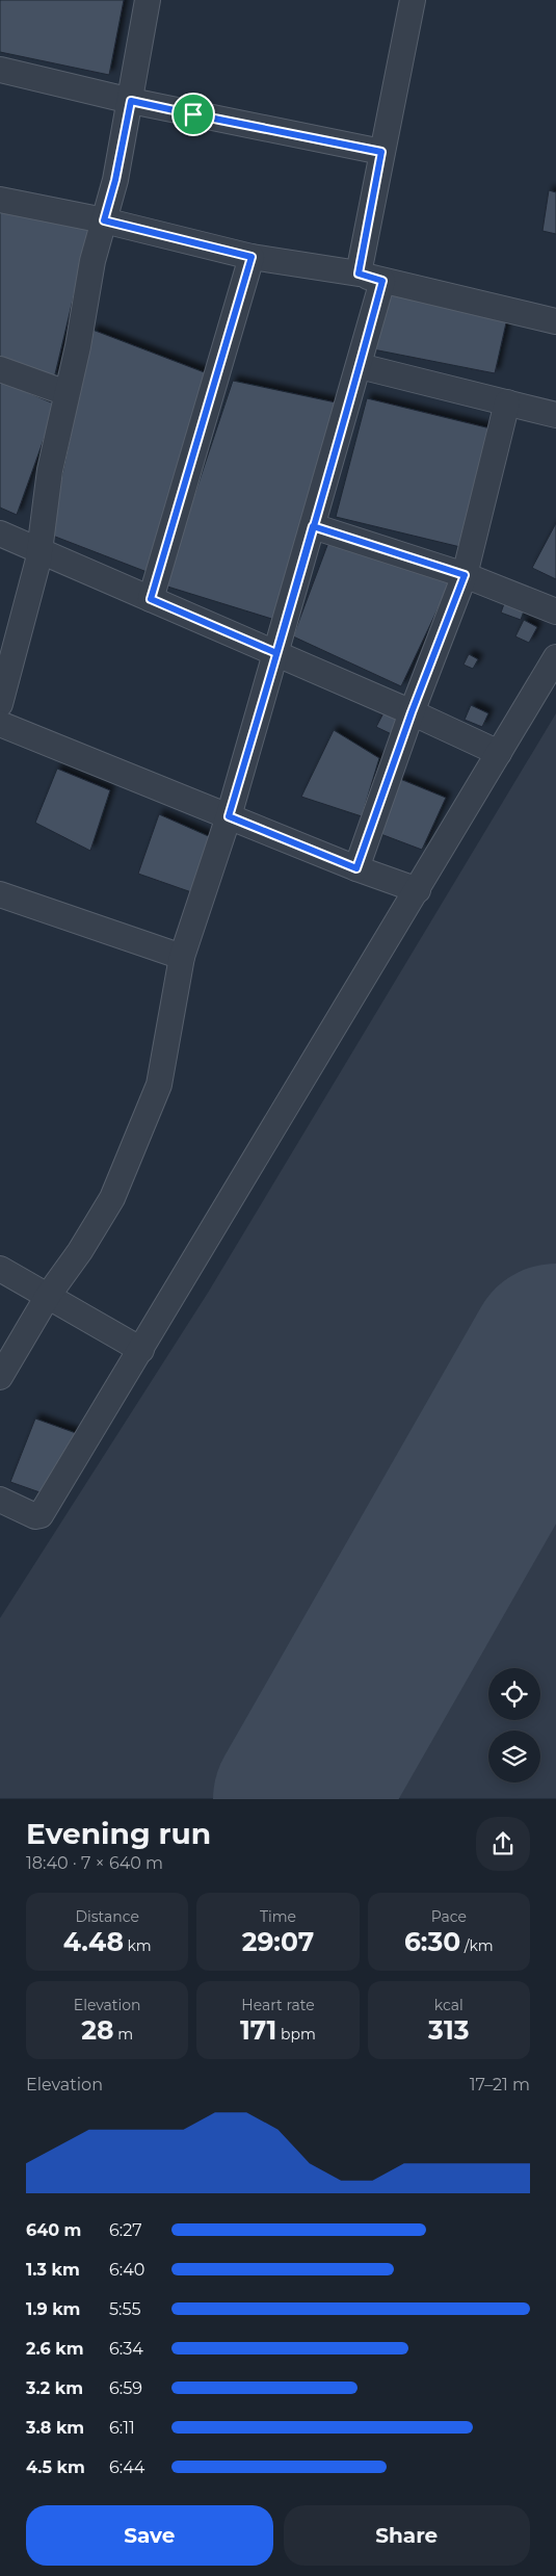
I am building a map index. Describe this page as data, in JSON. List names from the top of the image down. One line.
{"page":{"heading":["Evening run","18:40 · 7 × 640 m"],"stats":[["Distance","4.48 km"],["Time","29:07"],["Pace","6:30 /km"],["Elevation","28 m"],["Heart rate","171 bpm"],["kcal","313"]],"chart":["Elevation","17–21 m"],"list":[{"name":"640 m","note":"6:27"},{"name":"1.3 km","note":"6:40"},{"name":"1.9 km","note":"5:55"},{"name":"2.6 km","note":"6:34"},{"name":"3.2 km","note":"6:59"},{"name":"3.8 km","note":"6:11"},{"name":"4.5 km","note":"6:44"}],"buttons":["Save","Share"]}}
